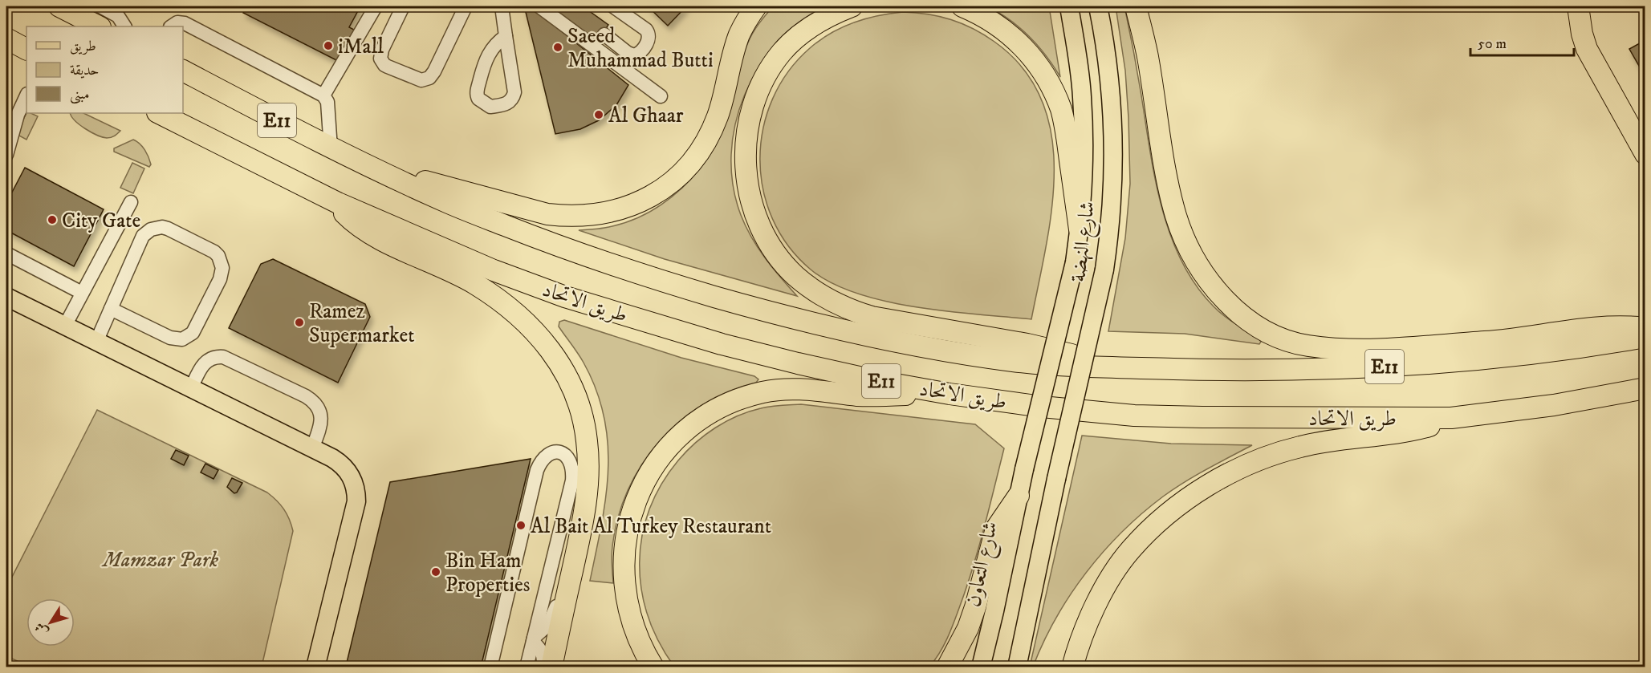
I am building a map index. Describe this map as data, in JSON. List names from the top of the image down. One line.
{"streets":{"highway":["E11","طريق الاتحاد"],"main road":["شارع النهضة","شارع التعاون"]},"crossings":[["شارع النهضة","شارع التعاون"]],"parks":["Mamzar Park"],"places":["iMall","Saeed Muhammad Butti","Al Ghaar","City Gate","Ramez Supermarket","Al Bait Al Turkey Restaurant","Bin Ham Properties"],"legend":["طريق","حديقة","مبنى"],"scale_bar":"50 m","north":"bottom left"}
